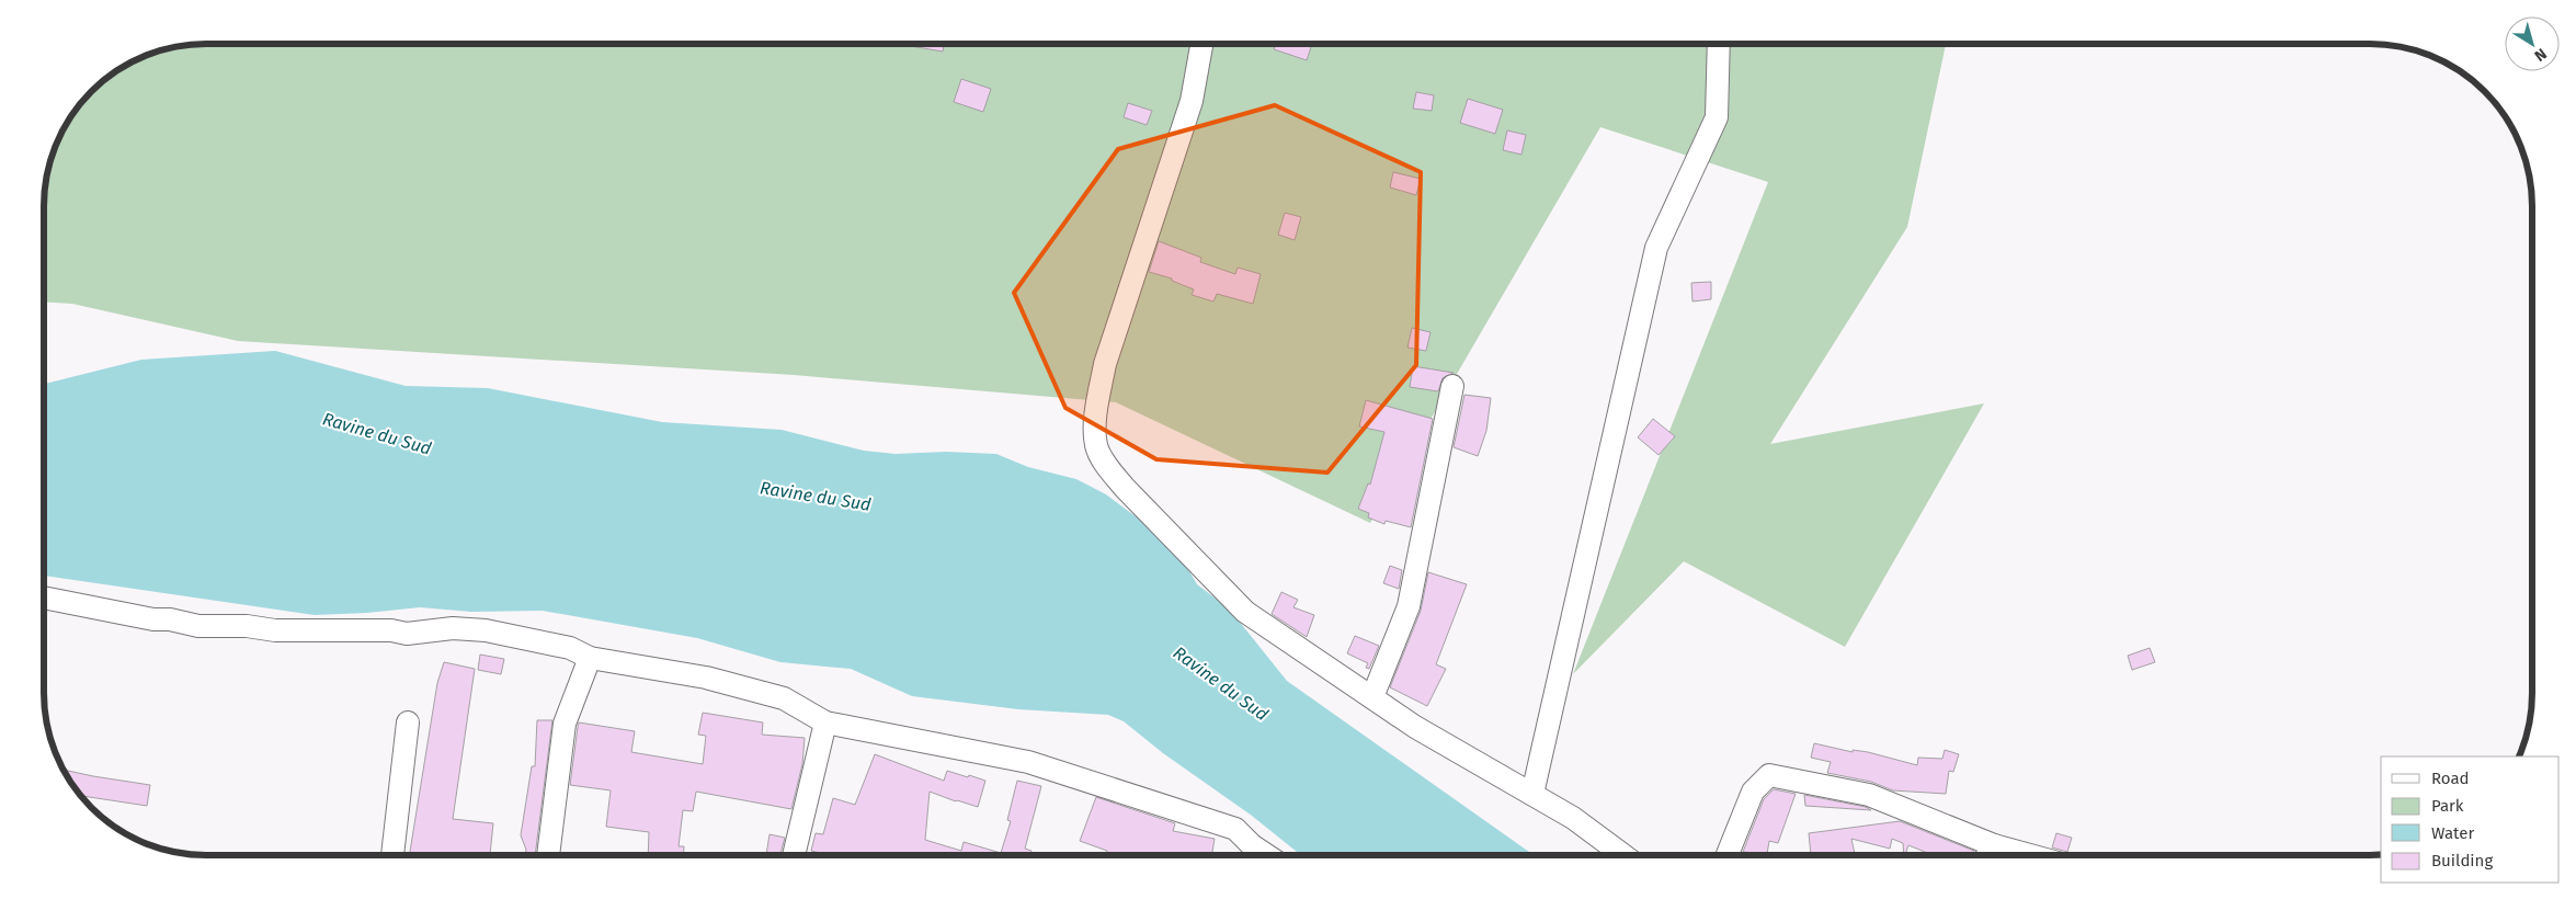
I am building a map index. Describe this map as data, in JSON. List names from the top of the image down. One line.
{"water":["Ravine du Sud"],"legend":["Road","Park","Water","Building"],"north":"bottom right"}
